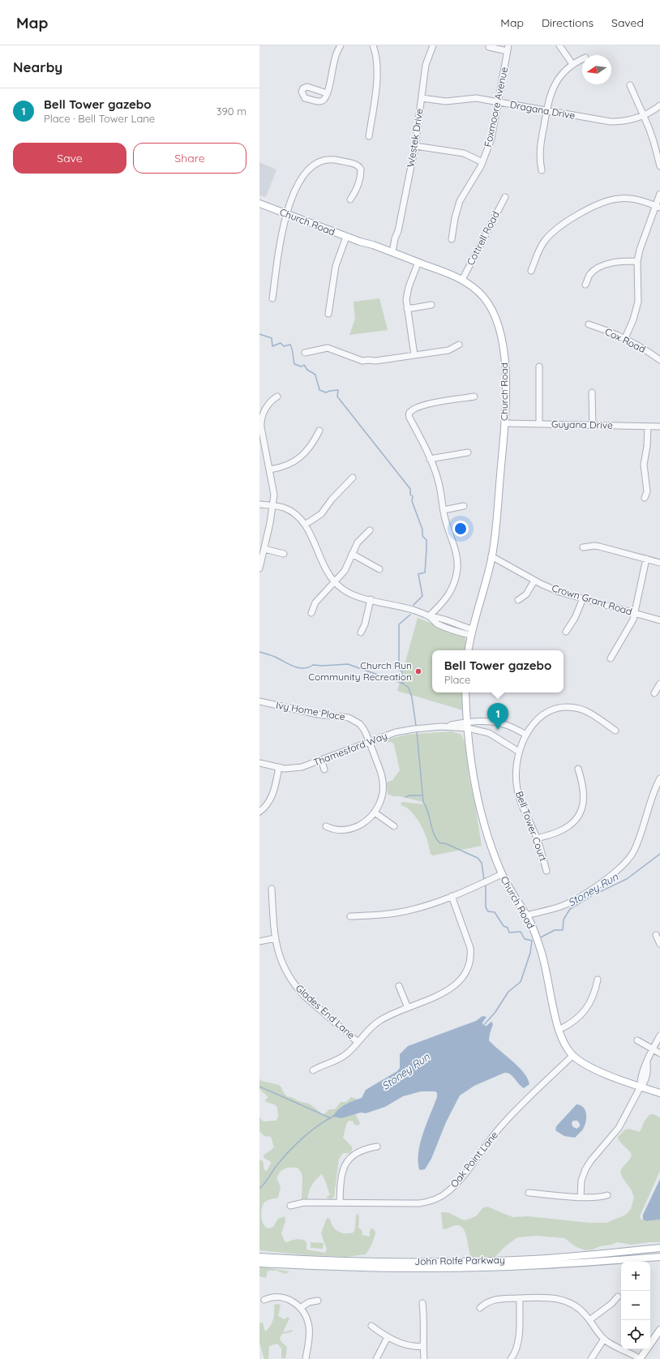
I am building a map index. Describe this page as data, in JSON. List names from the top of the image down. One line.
{"streets":{"main road":["Church Road","John Rolfe Parkway"],"street":["Foxmoore Avenue","Dragana Drive","Westek Drive","Cottrell Road","Cox Road","Guyana Drive","Crown Grant Road","Ivy Home Place","Thamesford Way","Bell Tower Court","Glades End Lane","Oak Point Lane"]},"crossings":[["Foxmoore Avenue","Dragana Drive"],["Dragana Drive","Westek Drive"],["Westek Drive","Church Road"],["Church Road","Cottrell Road"],["Church Road","Guyana Drive"],["Church Road","Crown Grant Road"],["Church Road","Thamesford Way"],["Church Road","Oak Point Lane"],["Ivy Home Place","Thamesford Way"]],"water":["Stoney Run"],"places":["Church Run Community Recreation"],"north":"left","page":{"header":"Map","nav":["Map","Directions","Saved"],"heading":"Nearby","list":[{"mark":"1","name":"Bell Tower gazebo","note":"Place · Bell Tower Lane","value":"390 m"}],"buttons":["Save","Share"],"popup":["Bell Tower gazebo","Place"],"pins":"1","map_buttons":["+","−"]}}
